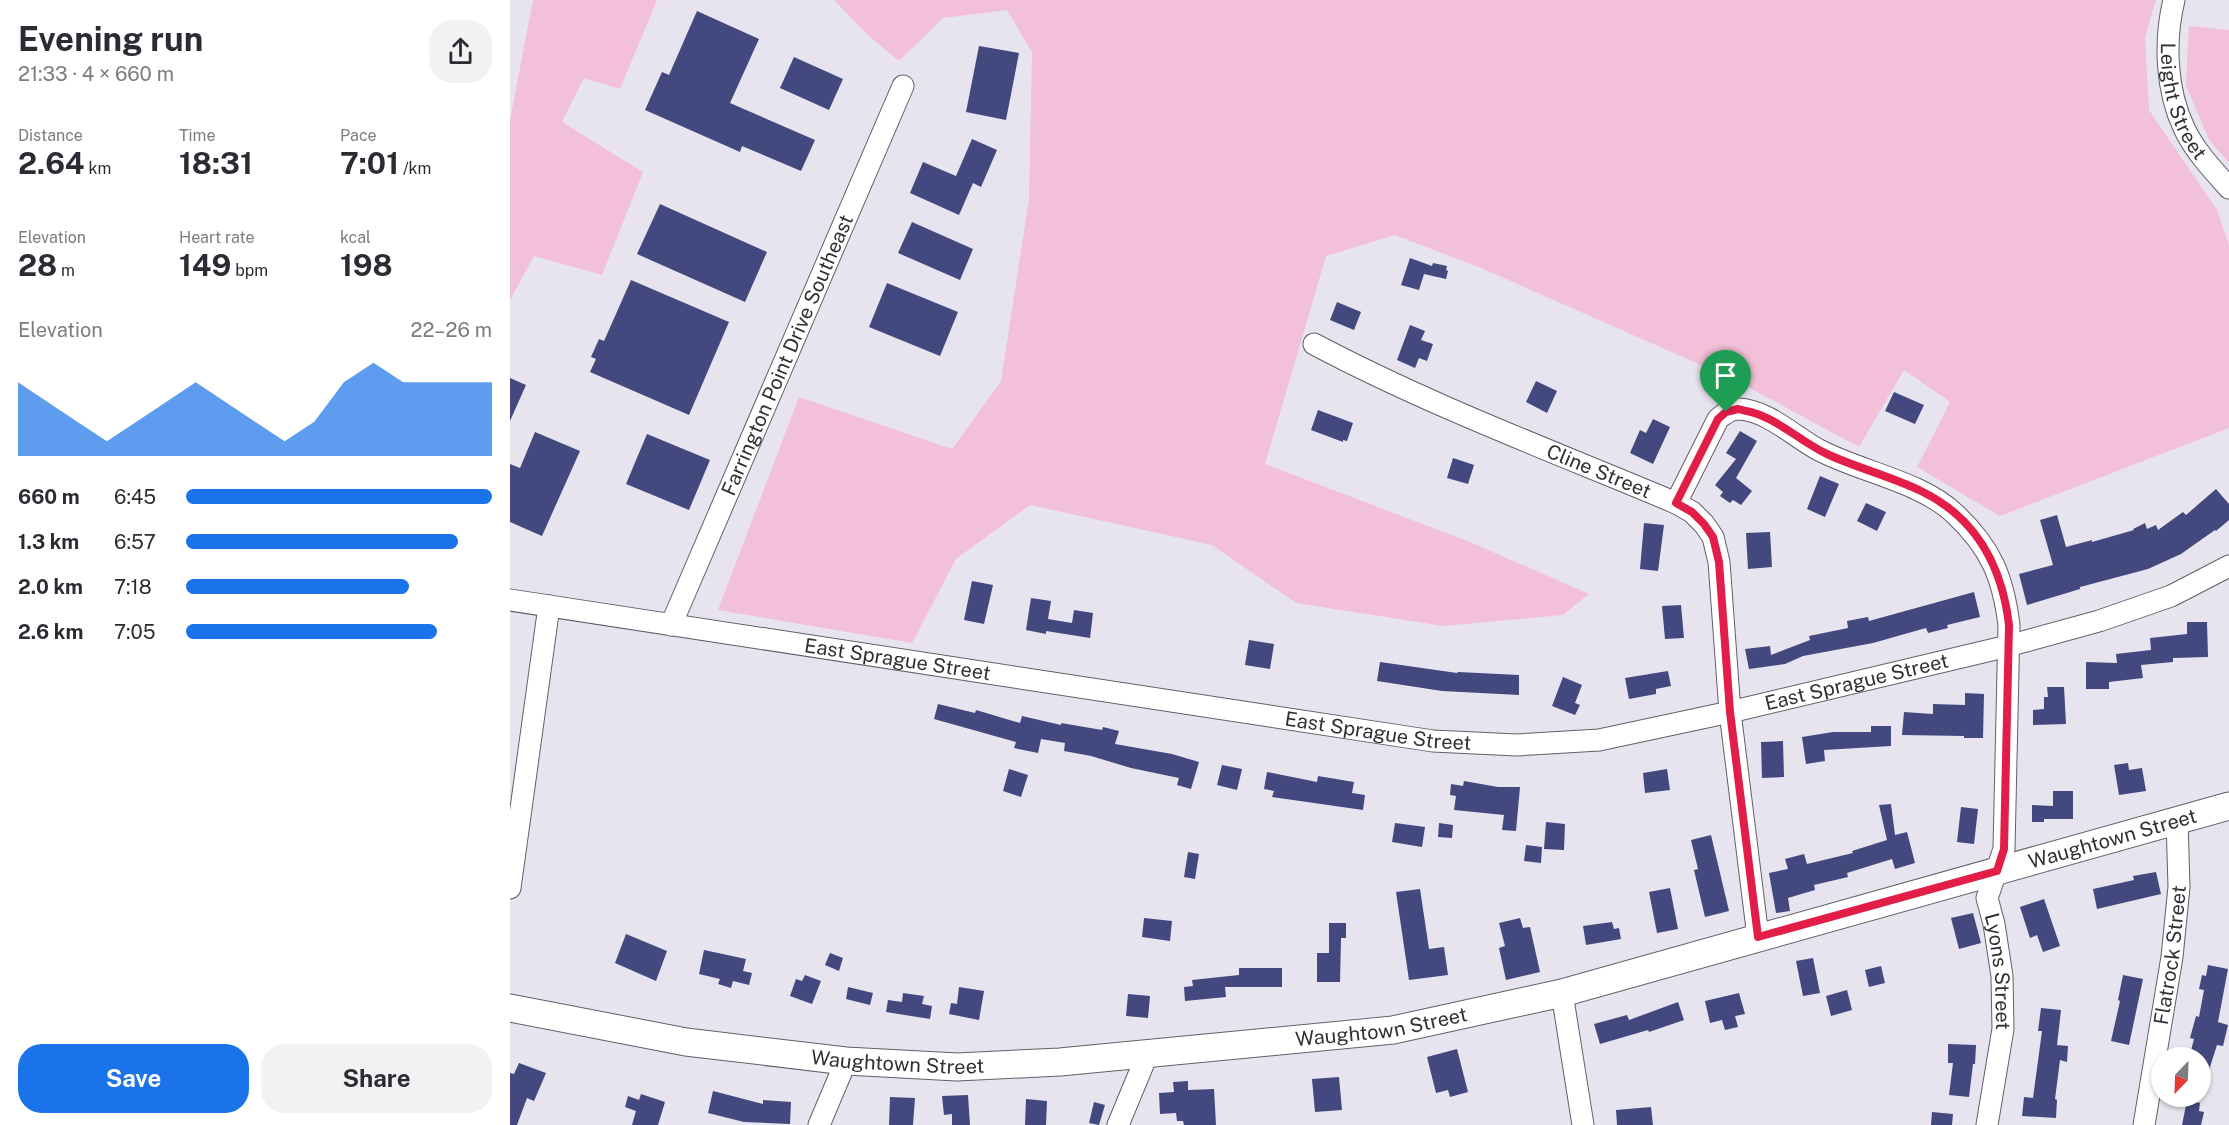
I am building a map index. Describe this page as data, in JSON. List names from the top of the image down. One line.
{"streets":{"main road":["Waughtown Street"],"street":["Leight Street","Farrington Point Drive Southeast","Cline Street","East Sprague Street","Flatrock Street","Lyons Street"]},"crossings":[["Farrington Point Drive Southeast","East Sprague Street"],["Cline Street","East Sprague Street"],["Cline Street","Waughtown Street"],["Cline Street","Lyons Street"],["East Sprague Street","Lyons Street"],["Waughtown Street","Flatrock Street"],["Waughtown Street","Lyons Street"]],"north":"bottom left","page":{"heading":["Evening run","21:33 · 4 × 660 m"],"stats":[["Distance","2.64 km"],["Time","18:31"],["Pace","7:01 /km"],["Elevation","28 m"],["Heart rate","149 bpm"],["kcal","198"]],"chart":["Elevation","22–26 m"],"list":[{"name":"660 m","note":"6:45"},{"name":"1.3 km","note":"6:57"},{"name":"2.0 km","note":"7:18"},{"name":"2.6 km","note":"7:05"}],"buttons":["Save","Share"]}}
